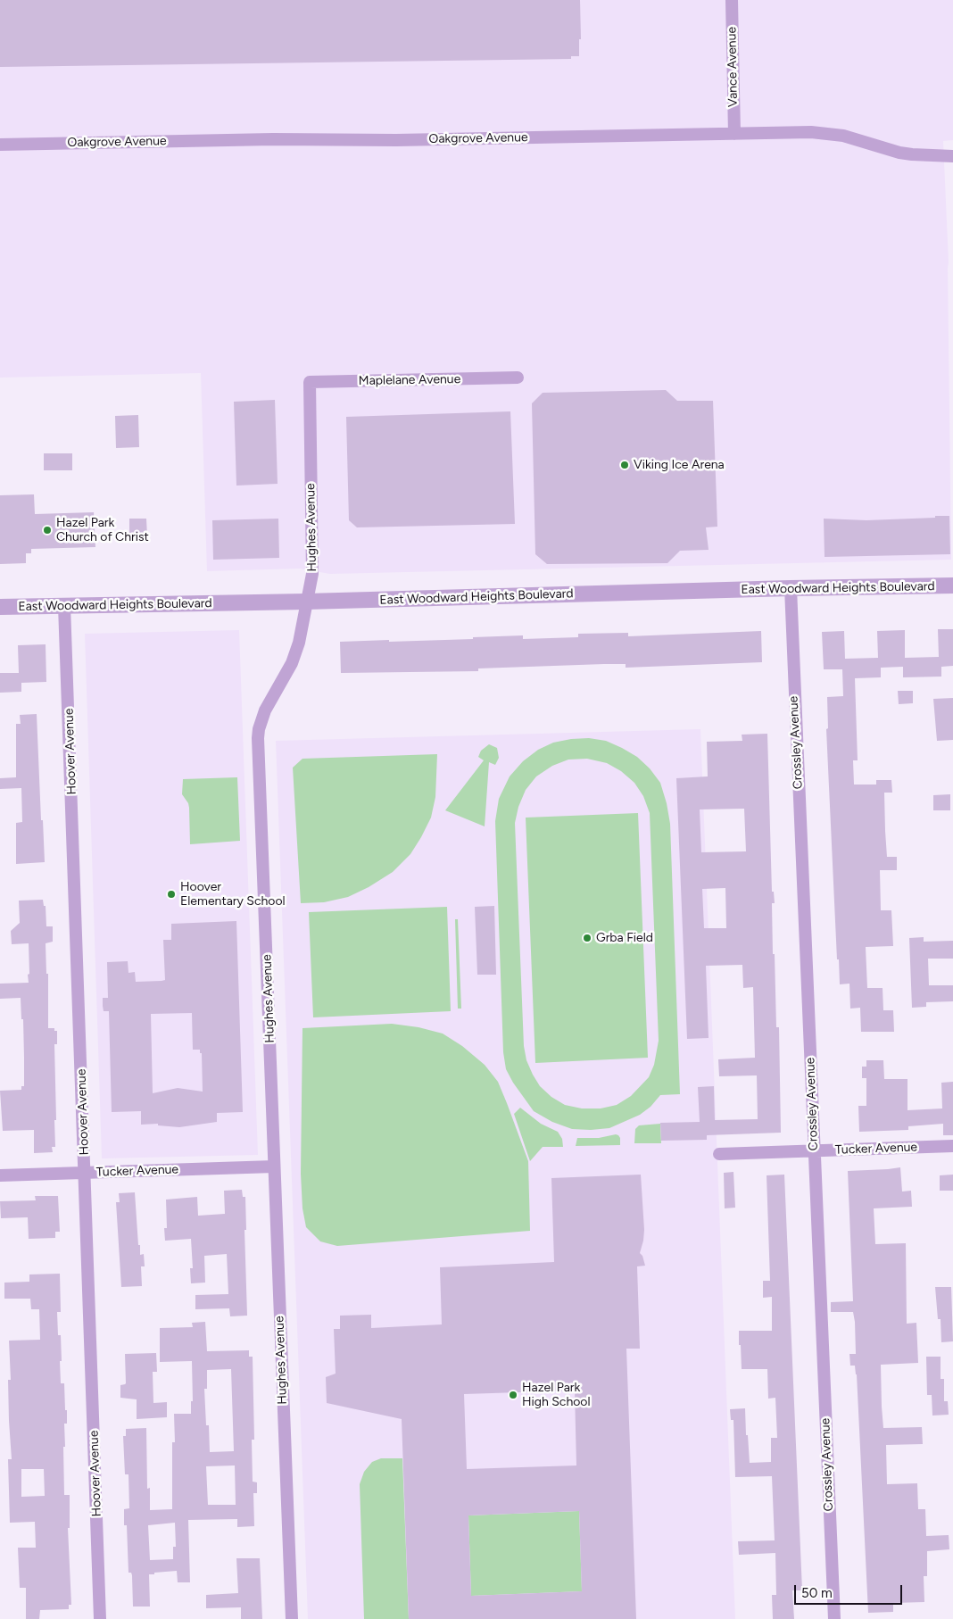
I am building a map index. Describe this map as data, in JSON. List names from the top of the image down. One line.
{"streets":{"street":["Vance Avenue","Oakgrove Avenue","Maplelane Avenue","Hughes Avenue","East Woodward Heights Boulevard","Crossley Avenue","Hoover Avenue","Tucker Avenue"]},"crossings":[["Vance Avenue","Oakgrove Avenue"],["Maplelane Avenue","Hughes Avenue"],["Hughes Avenue","East Woodward Heights Boulevard"],["Hughes Avenue","Tucker Avenue"],["East Woodward Heights Boulevard","Crossley Avenue"],["East Woodward Heights Boulevard","Hoover Avenue"],["Crossley Avenue","Tucker Avenue"],["Hoover Avenue","Tucker Avenue"]],"places":["Viking Ice Arena","Hazel Park Church of Christ","Hoover Elementary School","Grba Field","Hazel Park High School"],"scale_bar":"50 m"}
